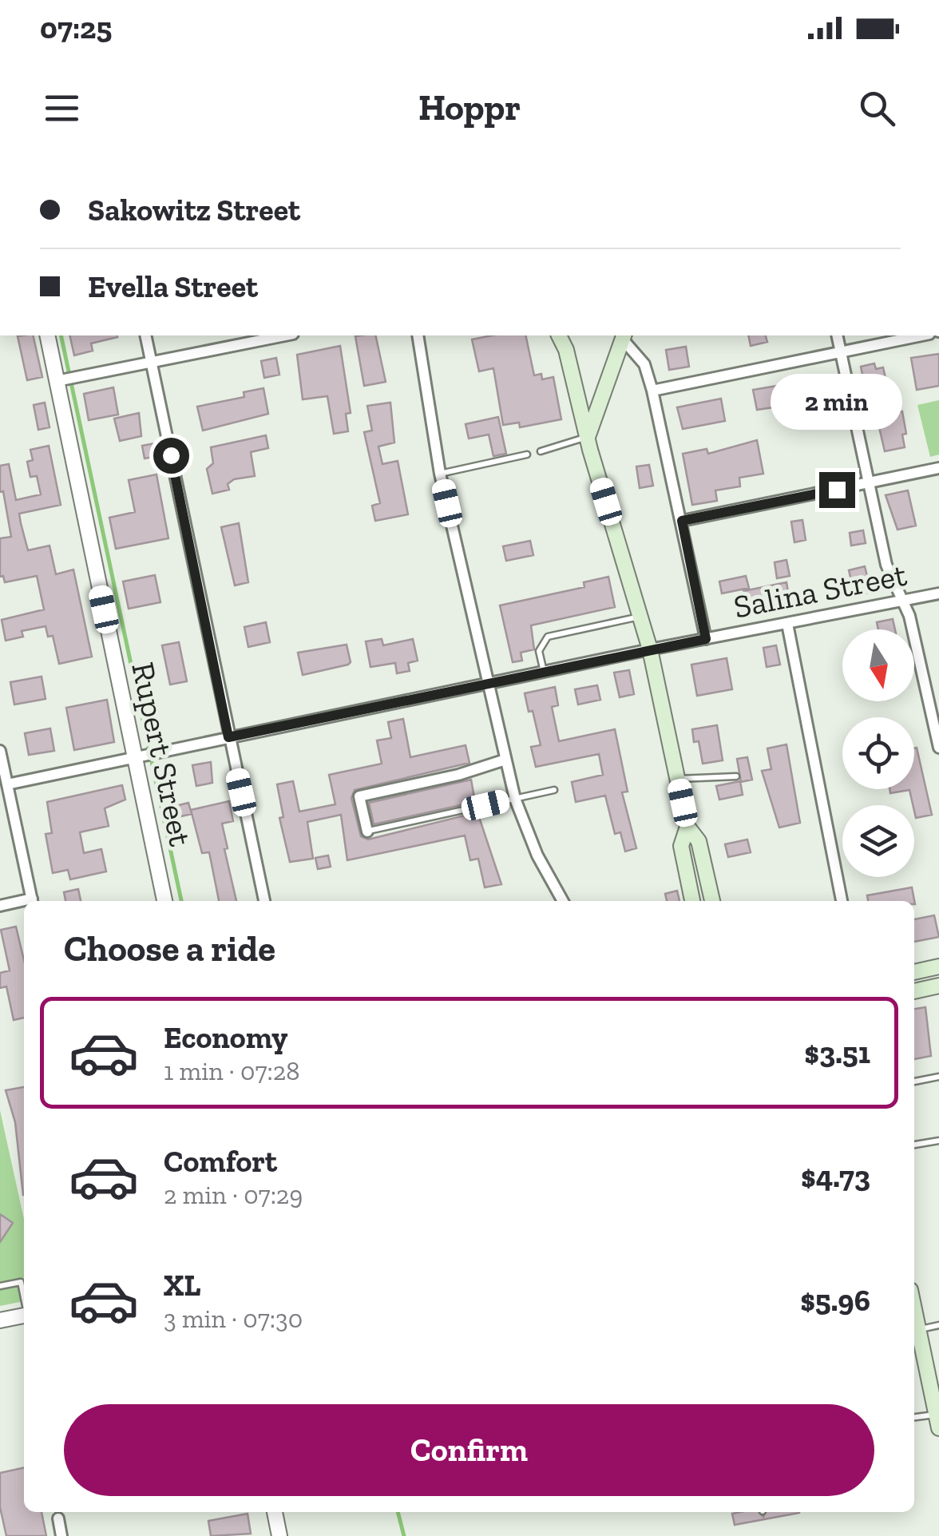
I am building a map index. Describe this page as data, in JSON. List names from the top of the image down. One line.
{"streets":{"street":["Salina Street","Rupert Street"]},"crossings":[["Salina Street","Rupert Street"]],"north":"bottom","page":{"status":"07:25","header":"Hoppr","banner":["Sakowitz Street","Evella Street"],"bubble":"2 min","heading":"Choose a ride","list":[{"name":"Economy","note":"1 min · 07:28","value":"$3.51"},{"name":"Comfort","note":"2 min · 07:29","value":"$4.73"},{"name":"XL","note":"3 min · 07:30","value":"$5.96"}],"buttons":"Confirm"}}
